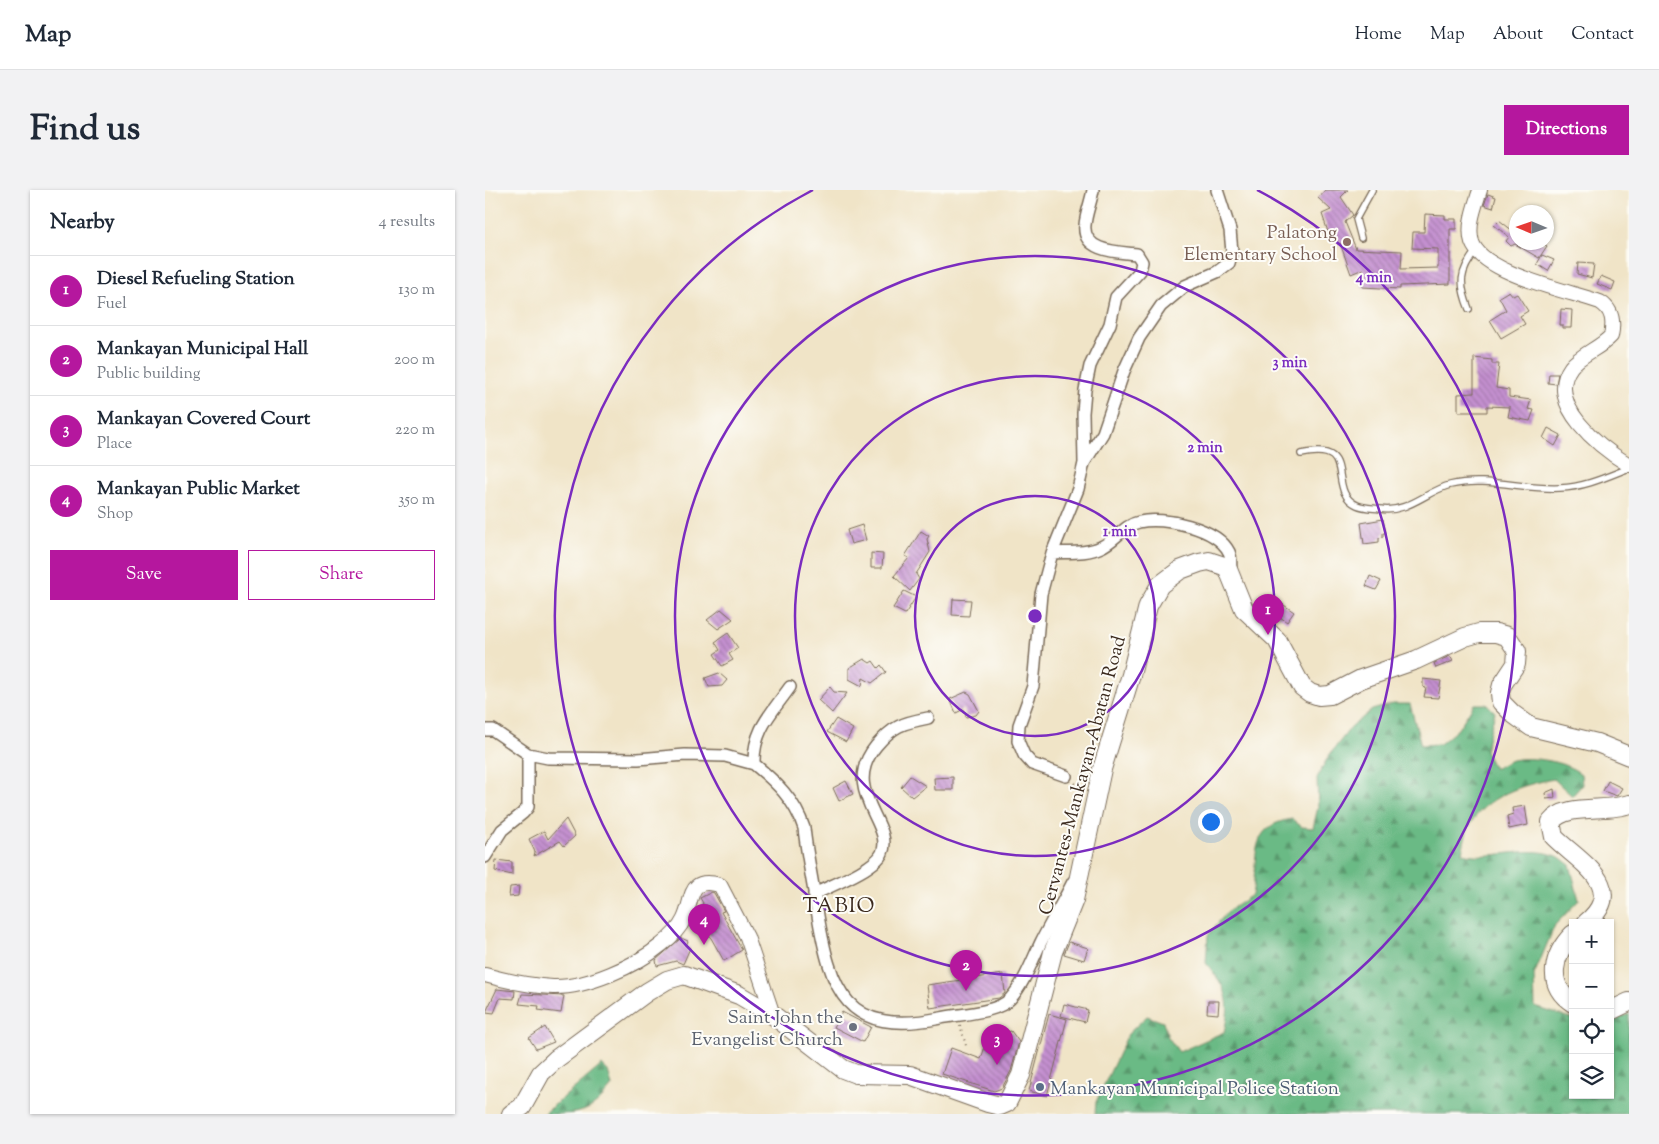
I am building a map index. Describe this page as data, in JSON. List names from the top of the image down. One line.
{"streets":{"main road":["Cervantes-Mankayan-Abatan Road"]},"districts":["TABIO"],"places":["Palatong Elementary School","Saint John the Evangelist Church","Mankayan Municipal Police Station"],"north":"left","page":{"header":"Map","nav":["Home","Map","About","Contact"],"title":"Find us","buttons":["Directions",["Save","Share"]],"heading":["Nearby","4 results"],"list":[{"mark":"1","name":"Diesel Refueling Station","note":"Fuel","value":"130 m"},{"mark":"2","name":"Mankayan Municipal Hall","note":"Public building","value":"200 m"},{"mark":"3","name":"Mankayan Covered Court","note":"Place","value":"220 m"},{"mark":"4","name":"Mankayan Public Market","note":"Shop","value":"350 m"}],"pins":["1","4","2","3"],"map_buttons":["+","−"]},"rings":["4 min","3 min","2 min","1 min"]}
